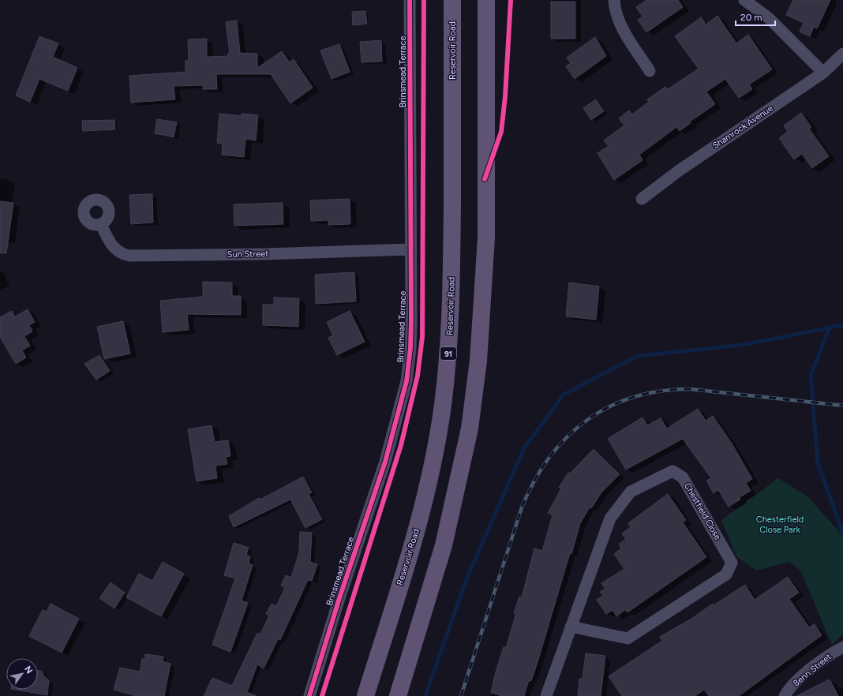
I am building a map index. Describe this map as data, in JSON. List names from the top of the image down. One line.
{"streets":{"main road":["Reservoir Road","91"],"street":["Brinsmead Terrace","Shamrock Avenue","Sun Street","Chestfield Close","Benn Street"]},"crossings":[["Brinsmead Terrace","Sun Street"]],"parks":["Chesterfield Close Park"],"scale_bar":"20 m","north":"top right"}
